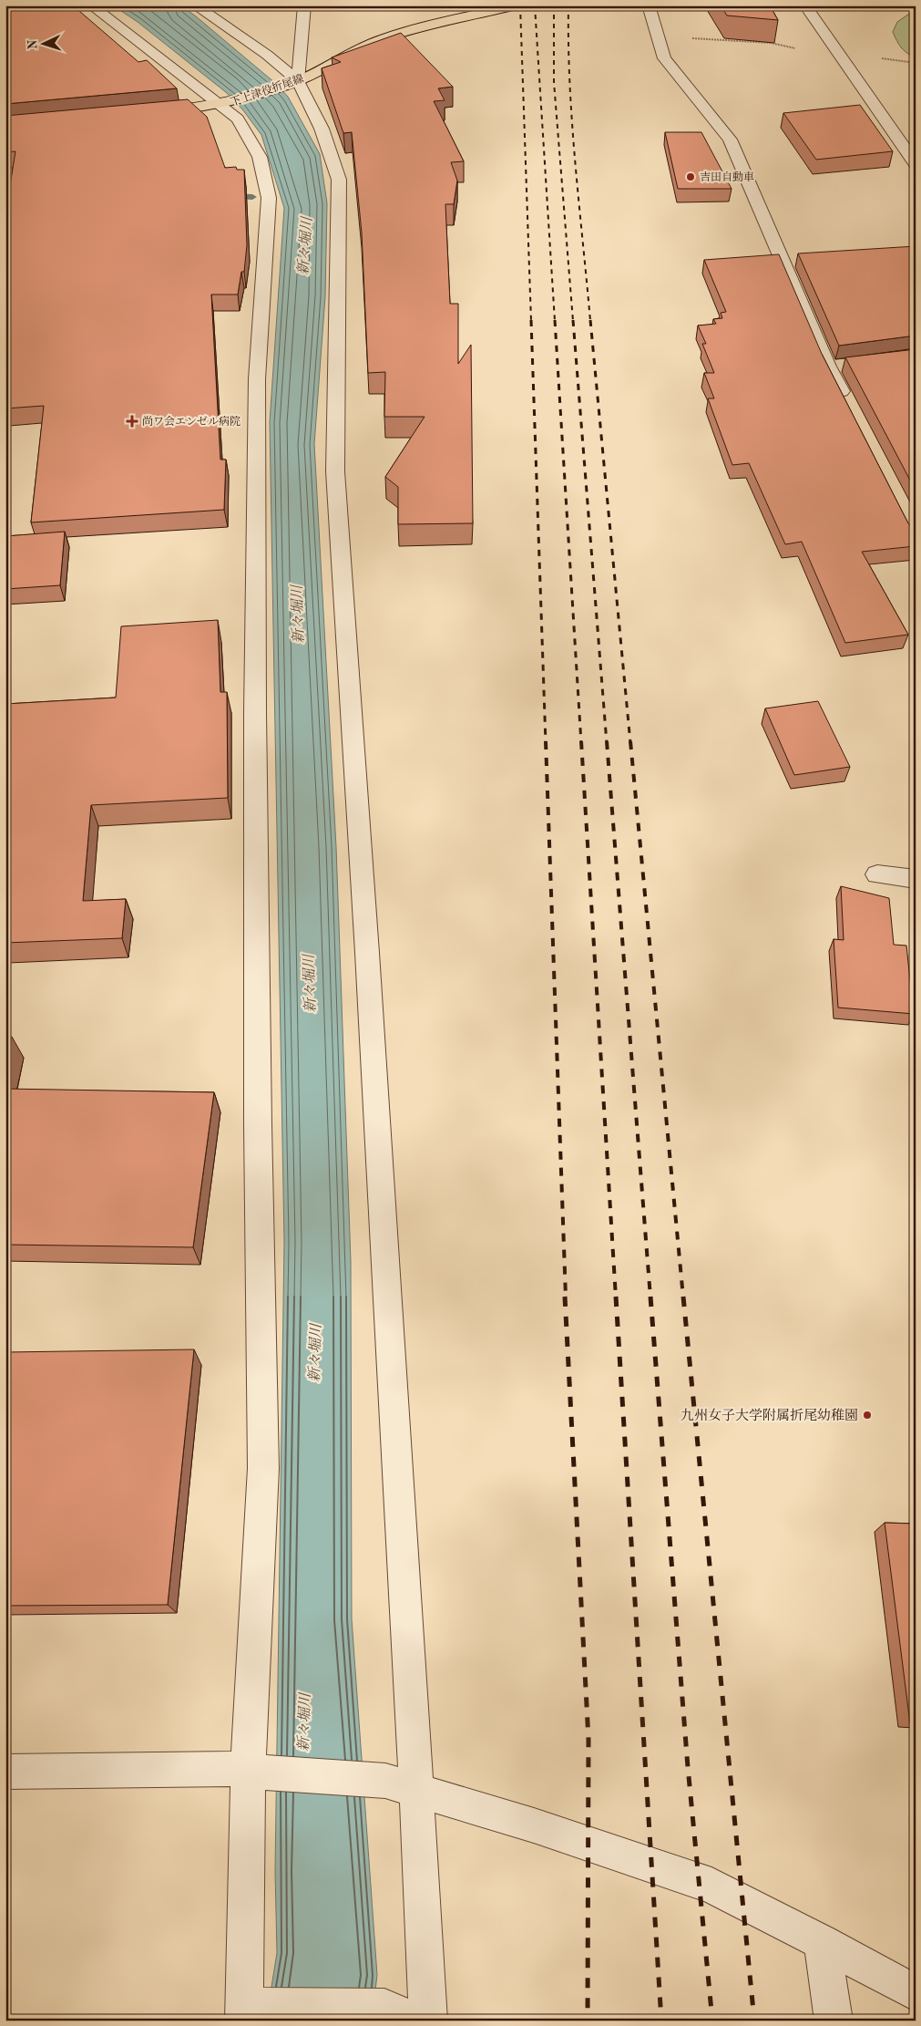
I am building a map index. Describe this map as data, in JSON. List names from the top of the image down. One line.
{"streets":{"main road":["下上津役折尾線"]},"water":["新々堀川"],"places":{"other":["吉田自動車","九州女子大学附属折尾幼稚園"],"health":["尚ワ会エンゼル病院"]},"north":"left"}
